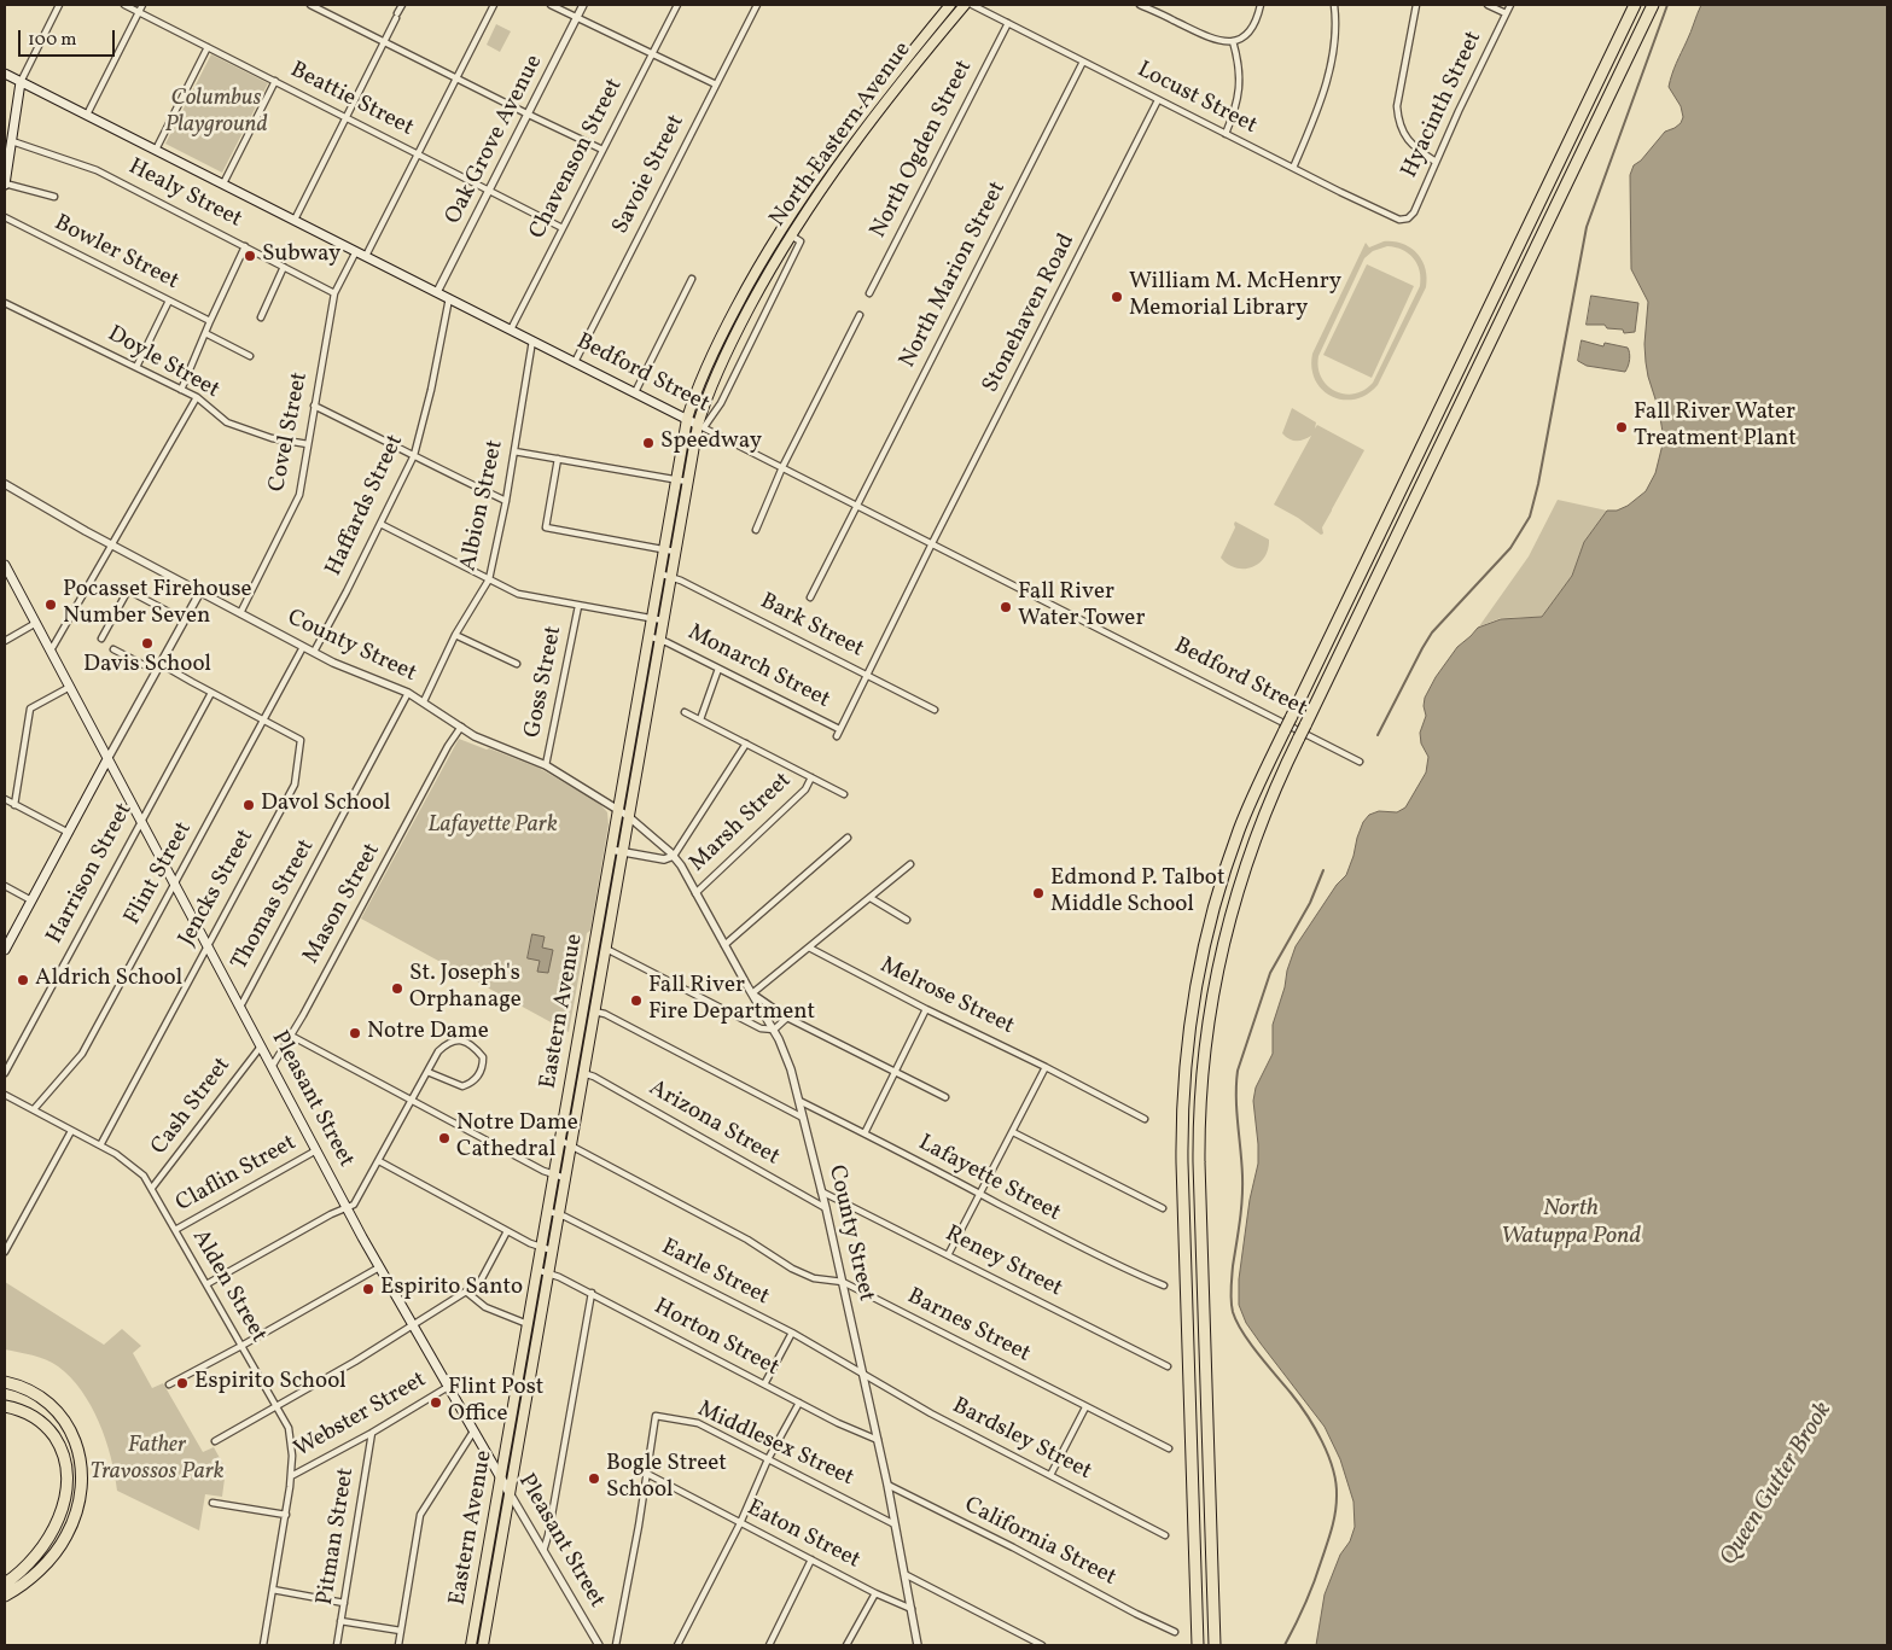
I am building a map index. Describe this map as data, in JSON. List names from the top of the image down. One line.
{"streets":{"main road":["North Eastern Avenue","Bedford Street","Eastern Avenue","Pleasant Street"],"street":["Locust Street","Beattie Street","Hyacinth Street","Oak Grove Avenue","North Ogden Street","Chavenson Street","Savoie Street","Healy Street","Bowler Street","North Marion Street","Stonehaven Road","Doyle Street","Covel Street","Haffards Street","Albion Street","Bark Street","County Street","Monarch Street","Goss Street","Marsh Street","Harrison Street","Flint Street","Jencks Street","Mason Street","Thomas Street","Melrose Street","Cash Street","Arizona Street","Claflin Street","Lafayette Street","Reney Street","Earle Street","Alden Street","Barnes Street","Horton Street","Webster Street","Bardsley Street","Middlesex Street","Eaton Street","Pitman Street","California Street"]},"crossings":[["Locust Street","Hyacinth Street"],["Locust Street","North Ogden Street"],["Locust Street","North Marion Street"],["Locust Street","Stonehaven Road"],["Beattie Street","Oak Grove Avenue"],["Beattie Street","Chavenson Street"],["North Eastern Avenue","Bedford Street"],["North Eastern Avenue","Eastern Avenue"],["Oak Grove Avenue","Bedford Street"],["Chavenson Street","Bedford Street"],["Savoie Street","Bedford Street"],["Healy Street","Covel Street"],["North Marion Street","Bedford Street"],["Stonehaven Road","Bedford Street"],["Stonehaven Road","Bark Street"],["Stonehaven Road","Monarch Street"],["Doyle Street","Covel Street"],["Bedford Street","Covel Street"],["Bedford Street","Haffards Street"],["Bedford Street","Albion Street"],["Bedford Street","Eastern Avenue"],["Covel Street","County Street"],["Haffards Street","County Street"],["Albion Street","County Street"],["Bark Street","Eastern Avenue"],["County Street","Goss Street"],["County Street","Marsh Street"],["County Street","Flint Street"],["County Street","Mason Street"],["County Street","Thomas Street"],["County Street","Eastern Avenue"],["County Street","Arizona Street"],["County Street","Lafayette Street"],["County Street","Reney Street"],["County Street","Earle Street"],["County Street","Barnes Street"],["County Street","Horton Street"],["County Street","Bardsley Street"],["County Street","Middlesex Street"],["County Street","Eaton Street"],["County Street","California Street"],["Monarch Street","Eastern Avenue"],["Harrison Street","Pleasant Street"],["Flint Street","Jencks Street"],["Flint Street","Pleasant Street"],["Flint Street","Alden Street"],["Jencks Street","Pleasant Street"],["Jencks Street","Alden Street"],["Mason Street","Pleasant Street"],["Thomas Street","Pleasant Street"],["Eastern Avenue","Pleasant Street"],["Eastern Avenue","Arizona Street"],["Eastern Avenue","Earle Street"],["Eastern Avenue","Barnes Street"],["Eastern Avenue","Horton Street"],["Pleasant Street","Cash Street"],["Pleasant Street","Claflin Street"],["Pleasant Street","Webster Street"],["Cash Street","Alden Street"],["Claflin Street","Alden Street"],["Earle Street","Bardsley Street"],["Alden Street","Webster Street"],["Webster Street","Pitman Street"],["Middlesex Street","Eaton Street"]],"water":["North Watuppa Pond","Queen Gutter Brook"],"parks":["Columbus Playground","Lafayette Park","Father Travossos Park"],"places":["Subway","William M. McHenry Memorial Library","Fall River Water Treatment Plant","Speedway","Pocasset Firehouse Number Seven","Fall River Water Tower","Davis School","Davol School","Edmond P. Talbot Middle School","Aldrich School","St. Joseph's Orphanage","Fall River Fire Department","Notre Dame","Notre Dame Cathedral","Espirito Santo","Espirito School","Flint Post Office","Bogle Street School"],"scale_bar":"100 m"}
